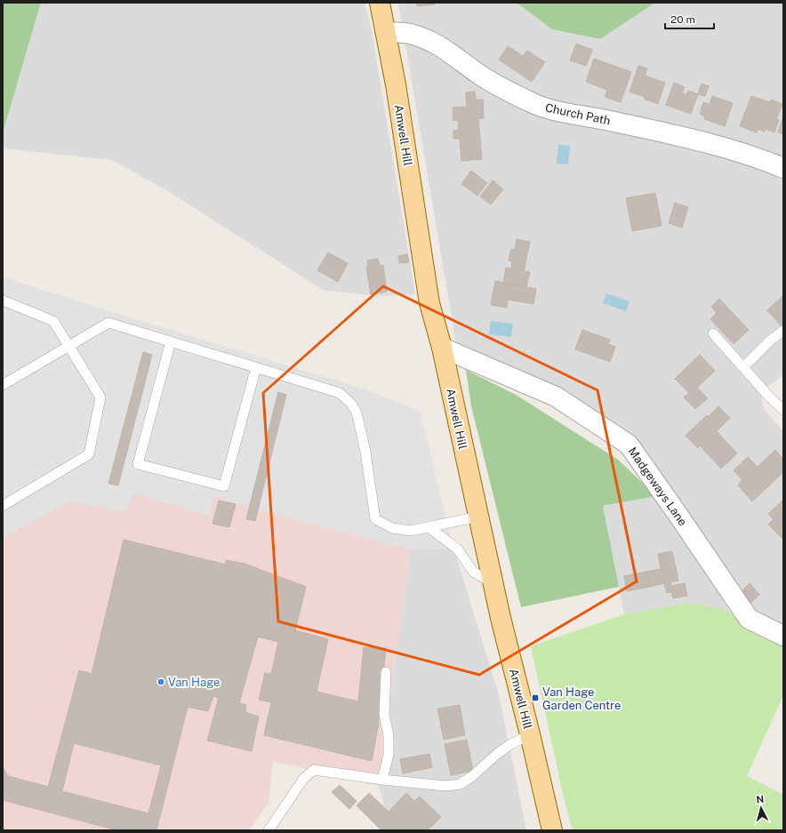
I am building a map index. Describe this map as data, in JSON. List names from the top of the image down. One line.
{"streets":{"main road":["Amwell Hill"],"street":["Church Path","Madgeways Lane"]},"crossings":[["Church Path","Amwell Hill"],["Amwell Hill","Madgeways Lane"]],"places":{"other":["Van Hage"],"transit":["Van Hage Garden Centre"]},"scale_bar":"20 m","north":"top"}
